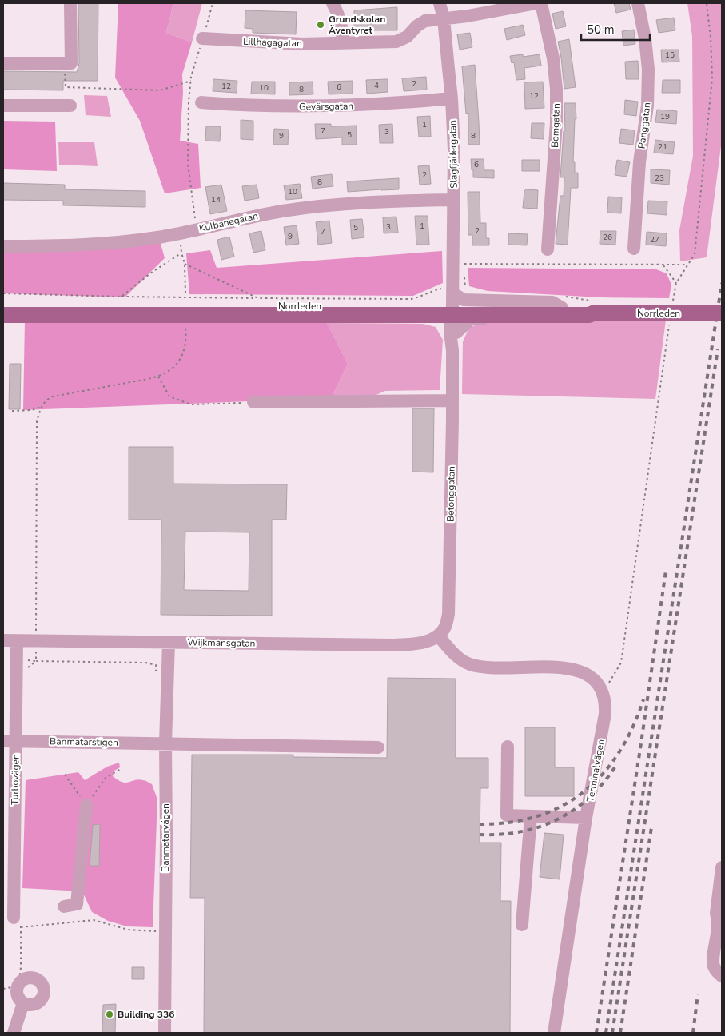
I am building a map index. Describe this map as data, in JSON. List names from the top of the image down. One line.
{"streets":{"main road":["Norrleden"],"street":["Lillhagagatan","Gevärsgatan","Bomgatan","Panggatan","Slagfjädergatan","Kulbanegatan","Betonggatan","Wijkmansgatan","Banmatarstigen","Terminalvägen","Turbovägen","Banmatarvägen"]},"crossings":[["Lillhagagatan","Slagfjädergatan"],["Gevärsgatan","Slagfjädergatan"],["Slagfjädergatan","Kulbanegatan"],["Slagfjädergatan","Norrleden"],["Slagfjädergatan","Betonggatan"],["Norrleden","Betonggatan"],["Betonggatan","Wijkmansgatan"],["Wijkmansgatan","Turbovägen"],["Wijkmansgatan","Banmatarvägen"],["Banmatarstigen","Turbovägen"],["Banmatarstigen","Banmatarvägen"]],"places":["Grundskolan Äventyret","Building 336"],"house_numbers":["15","2","4","12","6","10","8","12","19","1","7","3","5","9","8","21","6","2","23","8","10","14","1","3","5","2","7","9","26","27"],"scale_bar":"50 m"}
